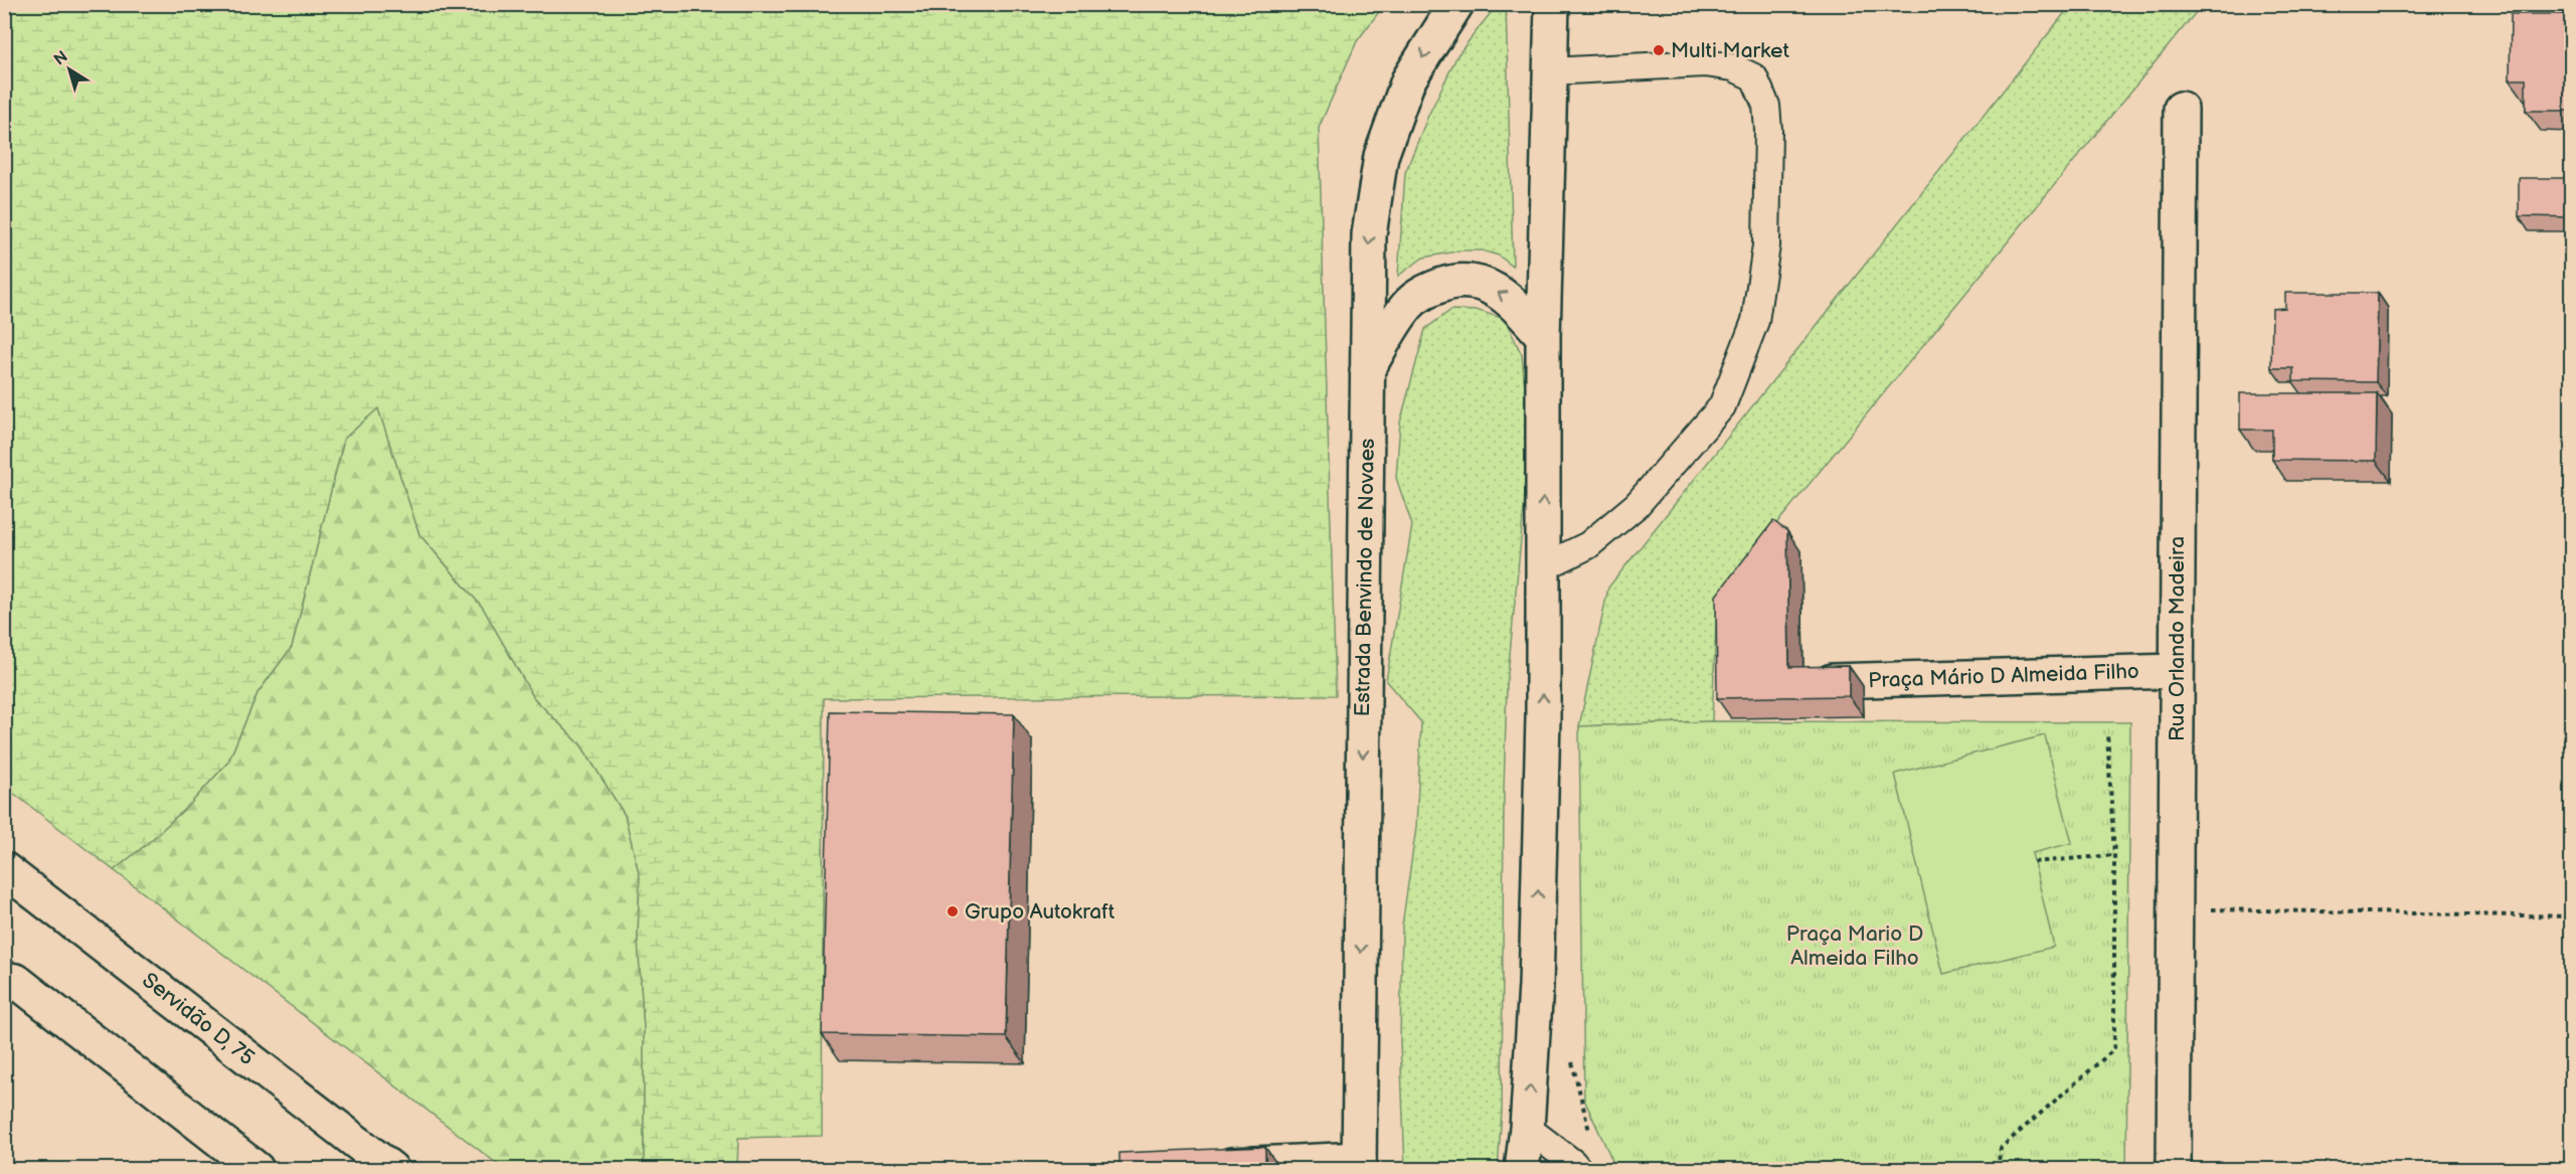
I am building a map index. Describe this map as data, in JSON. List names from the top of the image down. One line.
{"streets":{"street":["Estrada Benvindo de Novaes","Rua Orlando Madeira","Praça Mário D Almeida Filho","Servidão D, 75"]},"crossings":[["Rua Orlando Madeira","Praça Mário D Almeida Filho"]],"parks":["Praça Mario D Almeida Filho"],"places":["Multi Market","Grupo Autokraft"],"north":"top left"}
